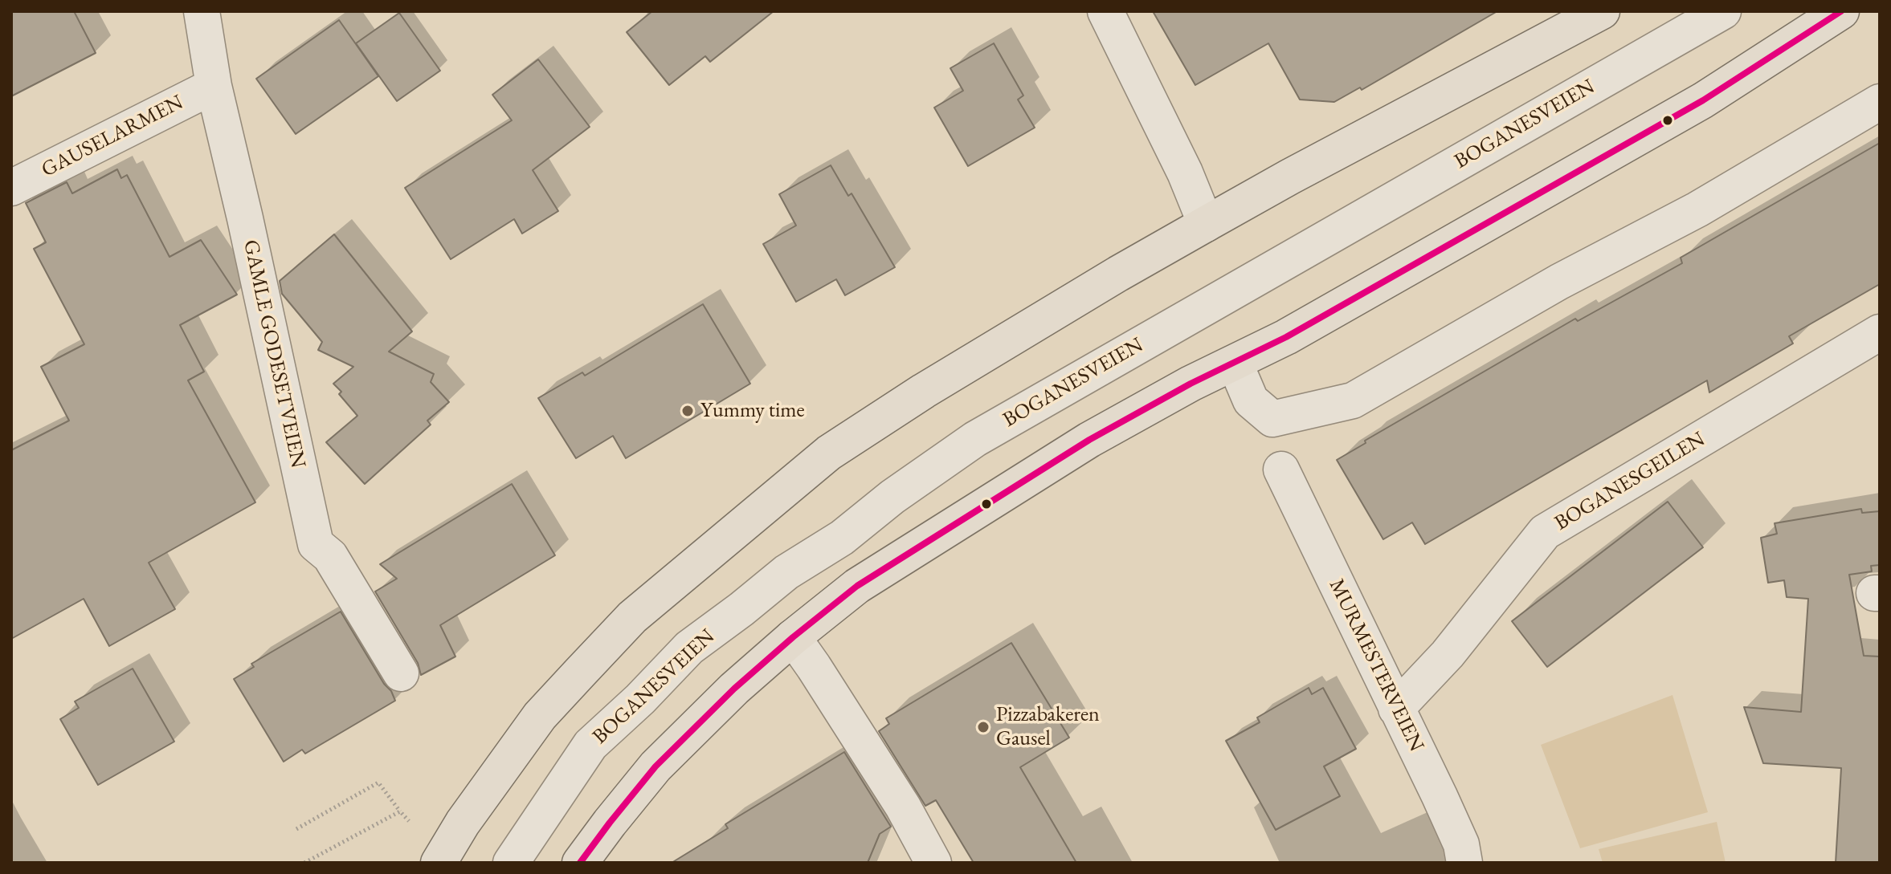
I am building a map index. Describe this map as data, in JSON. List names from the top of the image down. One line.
{"streets":{"street":["BOGANESVEIEN","GAUSELARMEN","GAMLE GODESETVEIEN","BOGANESGEILEN","MURMESTERVEIEN"]},"crossings":[["GAUSELARMEN","GAMLE GODESETVEIEN"],["BOGANESGEILEN","MURMESTERVEIEN"]],"places":["Yummy time","Pizzabakeren Gausel"]}
